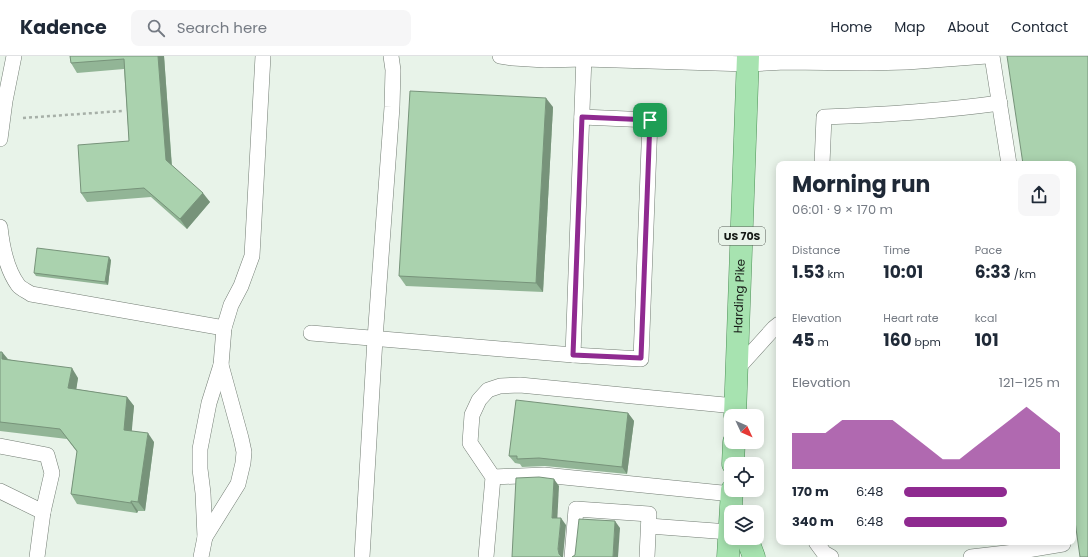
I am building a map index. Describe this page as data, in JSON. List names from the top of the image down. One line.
{"streets":{"main road":["US 70S","Harding Pike"]},"north":"bottom right","page":{"header":"Kadence","search":"Search here","nav":["Home","Map","About","Contact"],"heading":["Morning run","06:01 · 9 × 170 m"],"stats":[["Distance","1.53 km"],["Time","10:01"],["Pace","6:33 /km"],["Elevation","45 m"],["Heart rate","160 bpm"],["kcal","101"]],"chart":["Elevation","121–125 m"],"list":[{"name":"170 m","note":"6:48"},{"name":"340 m","note":"6:48"}]}}
